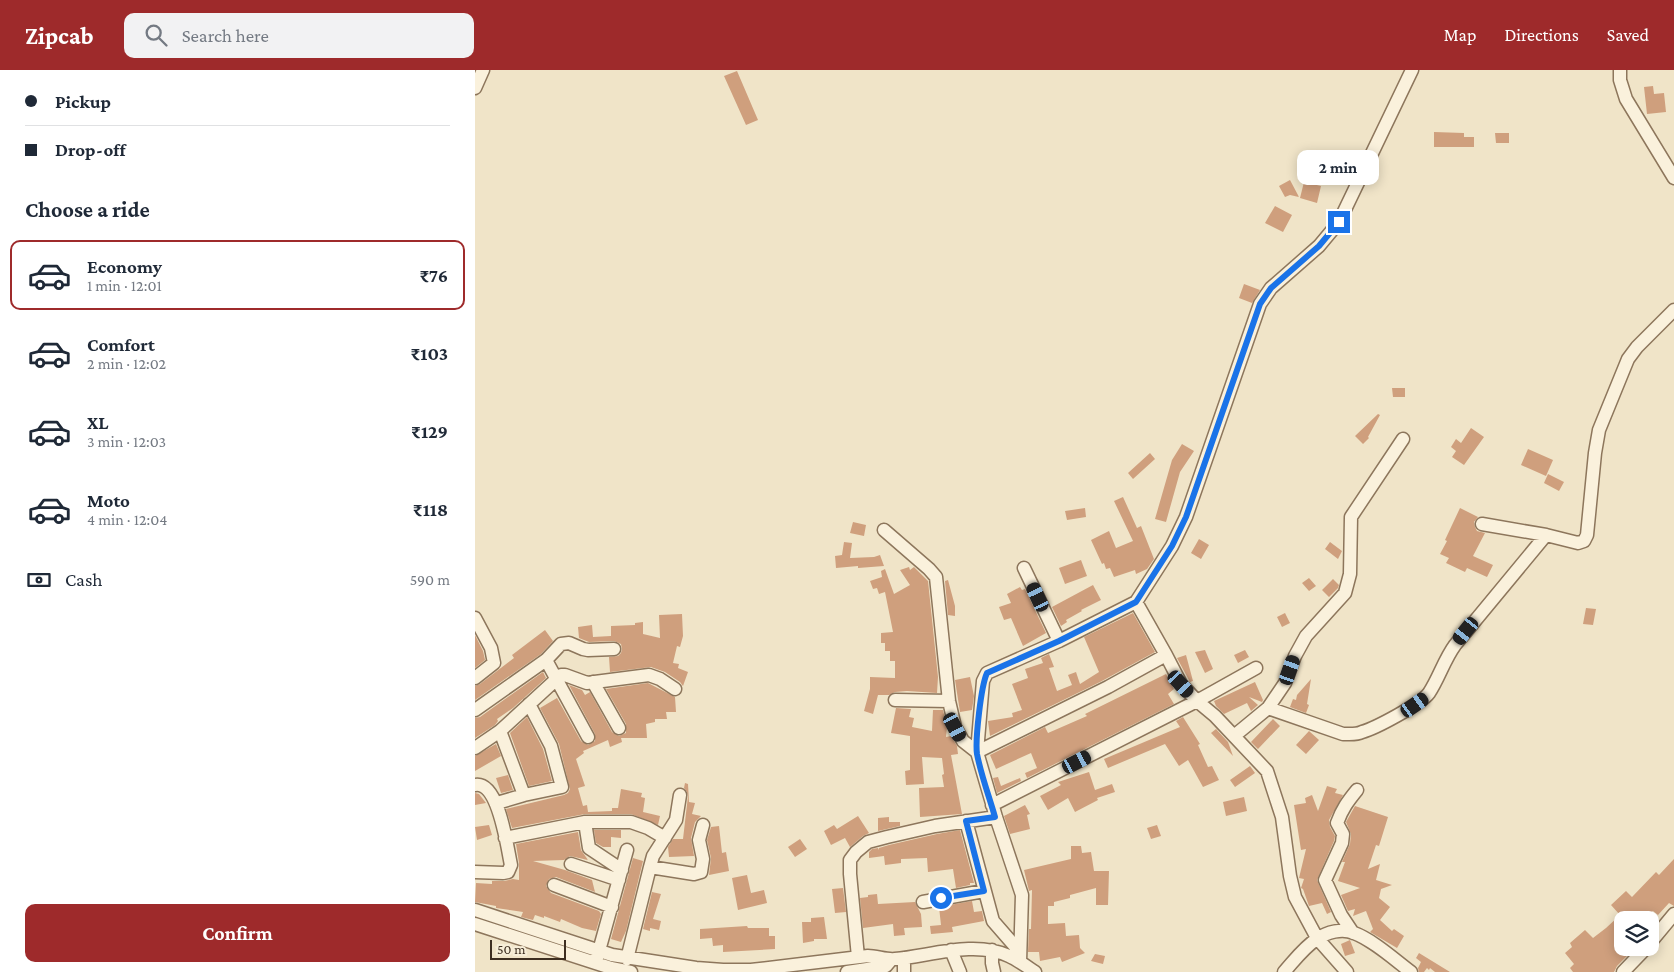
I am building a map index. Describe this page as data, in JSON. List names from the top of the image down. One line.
{"scale_bar":"50 m","page":{"header":"Zipcab","search":"Search here","nav":["Map","Directions","Saved"],"banner":["Pickup","Drop-off"],"bubble":"2 min","heading":"Choose a ride","list":[{"name":"Economy","note":"1 min · 12:01","value":"₹76"},{"name":"Comfort","note":"2 min · 12:02","value":"₹103"},{"name":"XL","note":"3 min · 12:03","value":"₹129"},{"name":"Moto","note":"4 min · 12:04","value":"₹118"}],"pay":["Cash","590 m"],"buttons":"Confirm","scale":"50 m"}}
